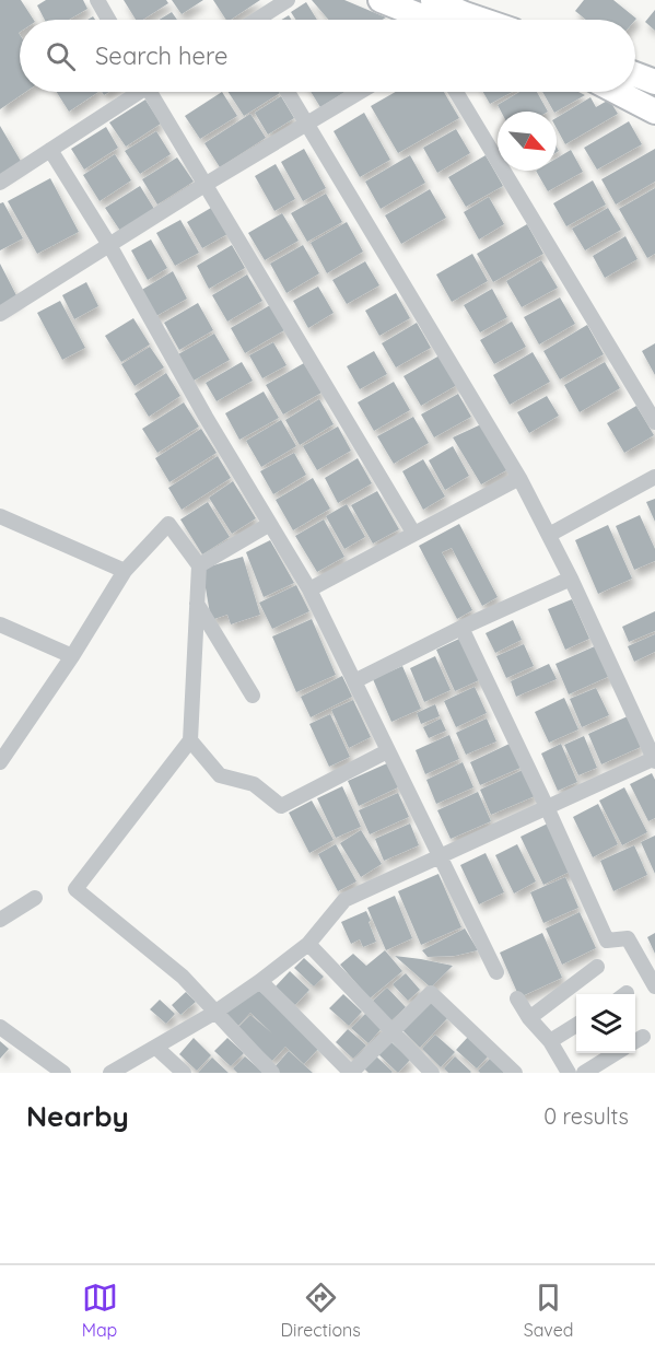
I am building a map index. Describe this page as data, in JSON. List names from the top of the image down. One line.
{"north":"bottom right","page":{"search":"Search here","heading":["Nearby","0 results"],"nav":["Map","Directions","Saved"]}}
